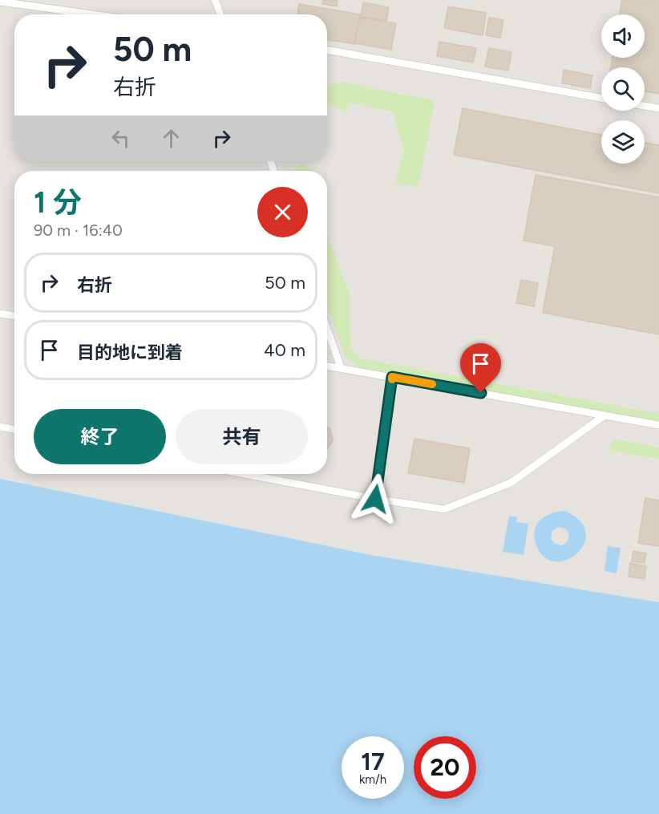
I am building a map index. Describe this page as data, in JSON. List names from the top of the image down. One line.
{"page":{"turn":["50 m","右折"],"heading":["1 分","90 m · 16:40"],"list":[{"name":"右折","value":"50 m"},{"name":"目的地に到着","value":"40 m"}],"buttons":["終了","共有"],"speed":"17 km/h","limit":"20"}}
